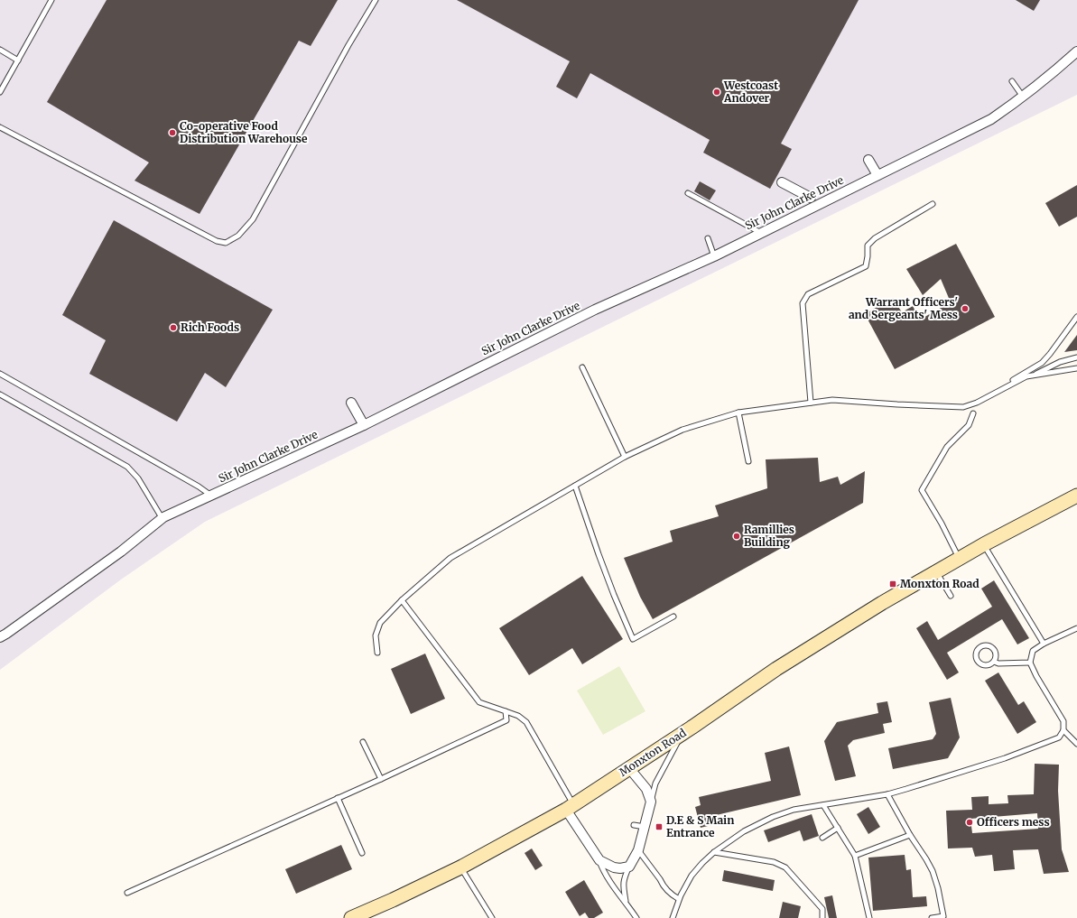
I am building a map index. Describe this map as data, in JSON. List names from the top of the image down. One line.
{"streets":{"street":["Sir John Clarke Drive","Monxton Road"]},"places":{"other":["Westcoast Andover","Co-operative Food Distribution Warehouse","Warrant Officers' and Sergeants' Mess","Rich Foods","Ramillies Building","Officers mess"],"transit":["Monxton Road","D.E & S Main Entrance"]}}
